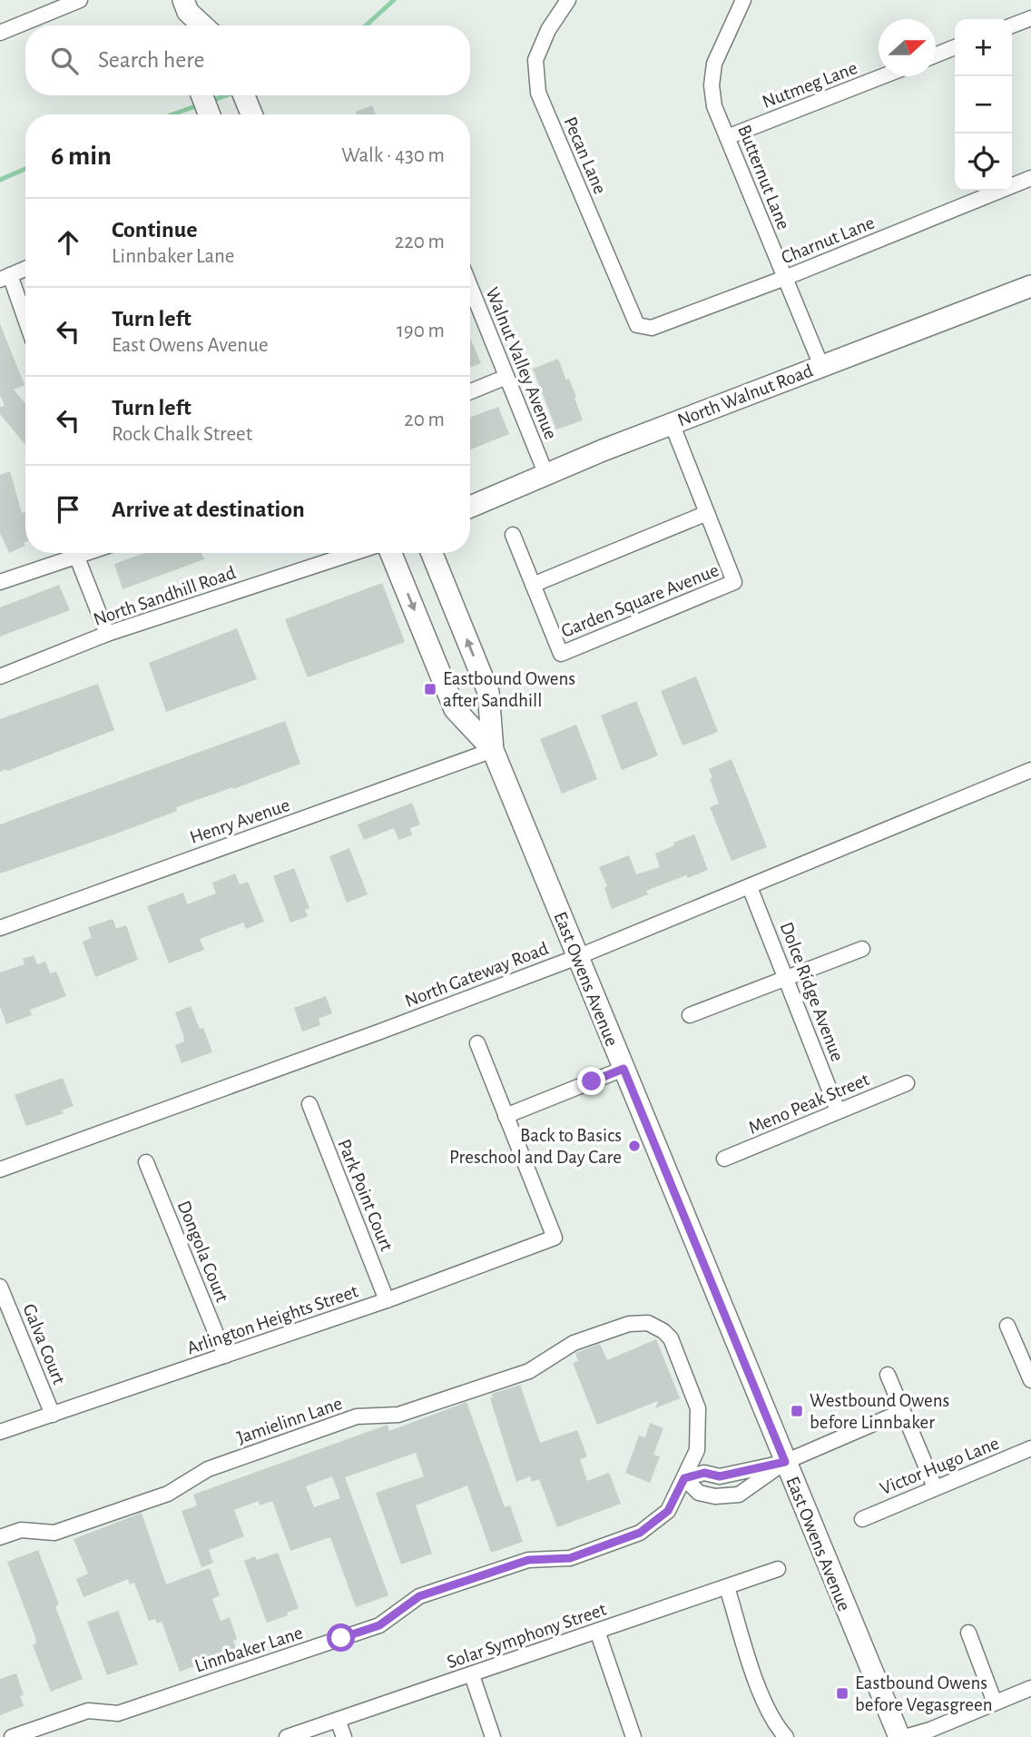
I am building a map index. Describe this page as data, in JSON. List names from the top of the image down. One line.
{"streets":{"main road":["North Walnut Road","East Owens Avenue"],"street":["Nutmeg Lane","Pecan Lane","Butternut Lane","Charnut Lane","Walnut Valley Avenue","North Sandhill Road","Garden Square Avenue","Henry Avenue","North Gateway Road","Dolce Ridge Avenue","Meno Peak Street","Park Point Court","Dongola Court","Arlington Heights Street","Galva Court","Jamielinn Lane","Victor Hugo Lane","Solar Symphony Street","Linnbaker Lane"]},"crossings":[["Nutmeg Lane","Butternut Lane"],["Pecan Lane","Charnut Lane"],["Butternut Lane","Charnut Lane"],["Butternut Lane","North Walnut Road"],["Walnut Valley Avenue","North Walnut Road"],["North Walnut Road","Garden Square Avenue"],["Henry Avenue","East Owens Avenue"],["North Gateway Road","East Owens Avenue"],["North Gateway Road","Dolce Ridge Avenue"],["Dolce Ridge Avenue","Meno Peak Street"],["Park Point Court","Arlington Heights Street"],["Dongola Court","Arlington Heights Street"],["Arlington Heights Street","Galva Court"],["Jamielinn Lane","Linnbaker Lane"]],"places":{"transit":["Eastbound Owens after Sandhill","Westbound Owens before Linnbaker","Eastbound Owens before Vegasgreen"],"other":["Back to Basics Preschool and Day Care"]},"north":"right","page":{"map_buttons":["+","−"],"search":"Search here","heading":["6 min","Walk · 430 m"],"list":[["Continue","Linnbaker Lane","220 m"],["Turn left","East Owens Avenue","190 m"],["Turn left","Rock Chalk Street","20 m"],"Arrive at destination"]}}
